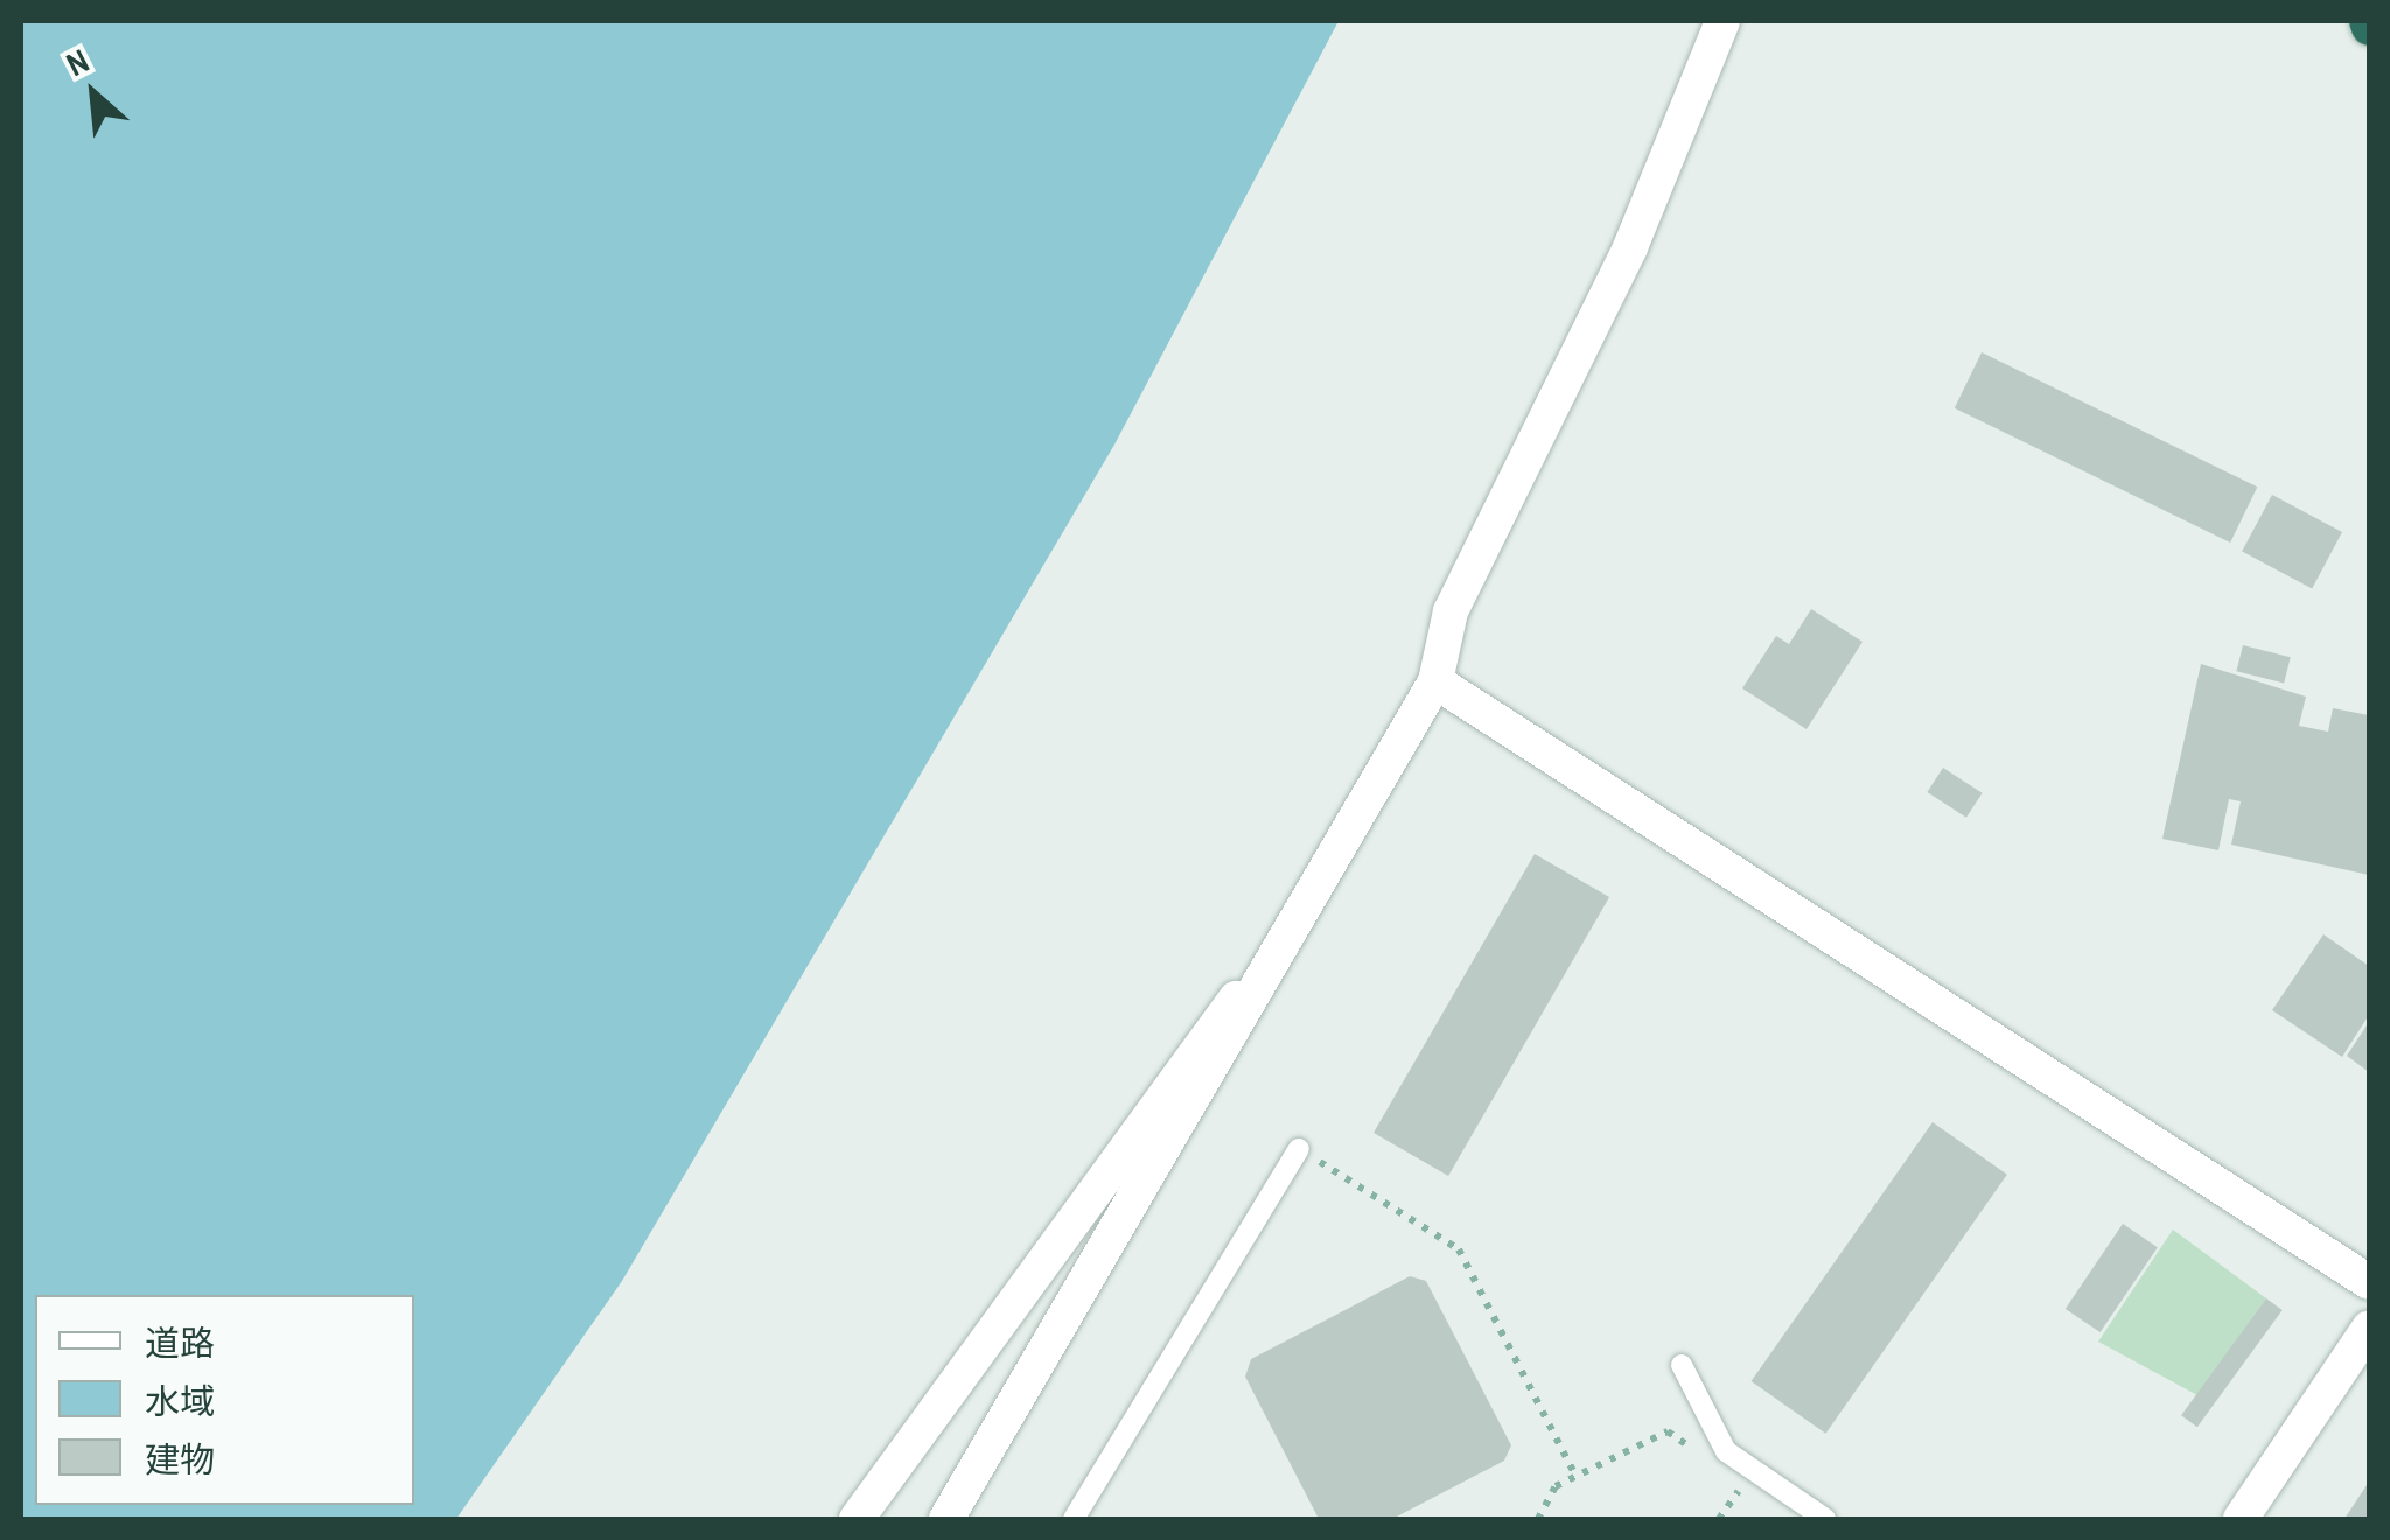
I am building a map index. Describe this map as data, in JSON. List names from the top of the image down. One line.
{"legend":["道路","水域","建物"],"north":"top left"}
